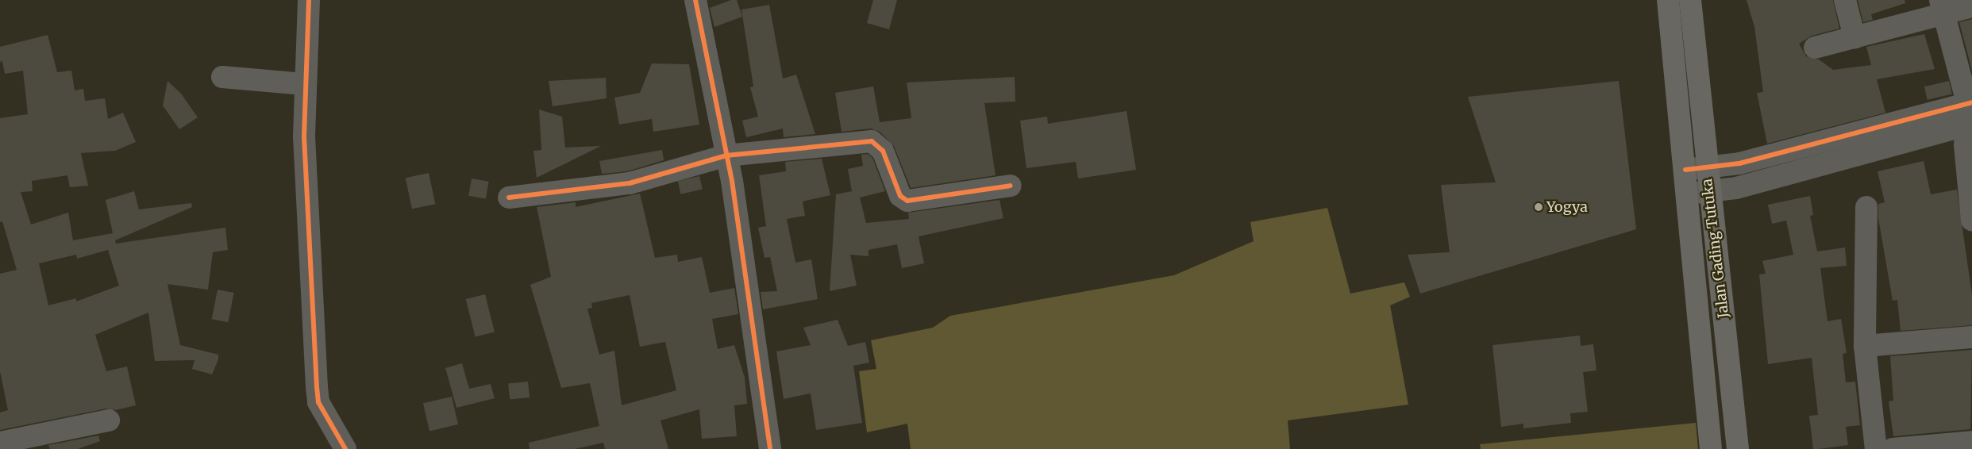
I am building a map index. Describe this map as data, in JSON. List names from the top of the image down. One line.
{"streets":{"main road":["Jalan Gading Tutuka"]},"places":["Yogya"]}
